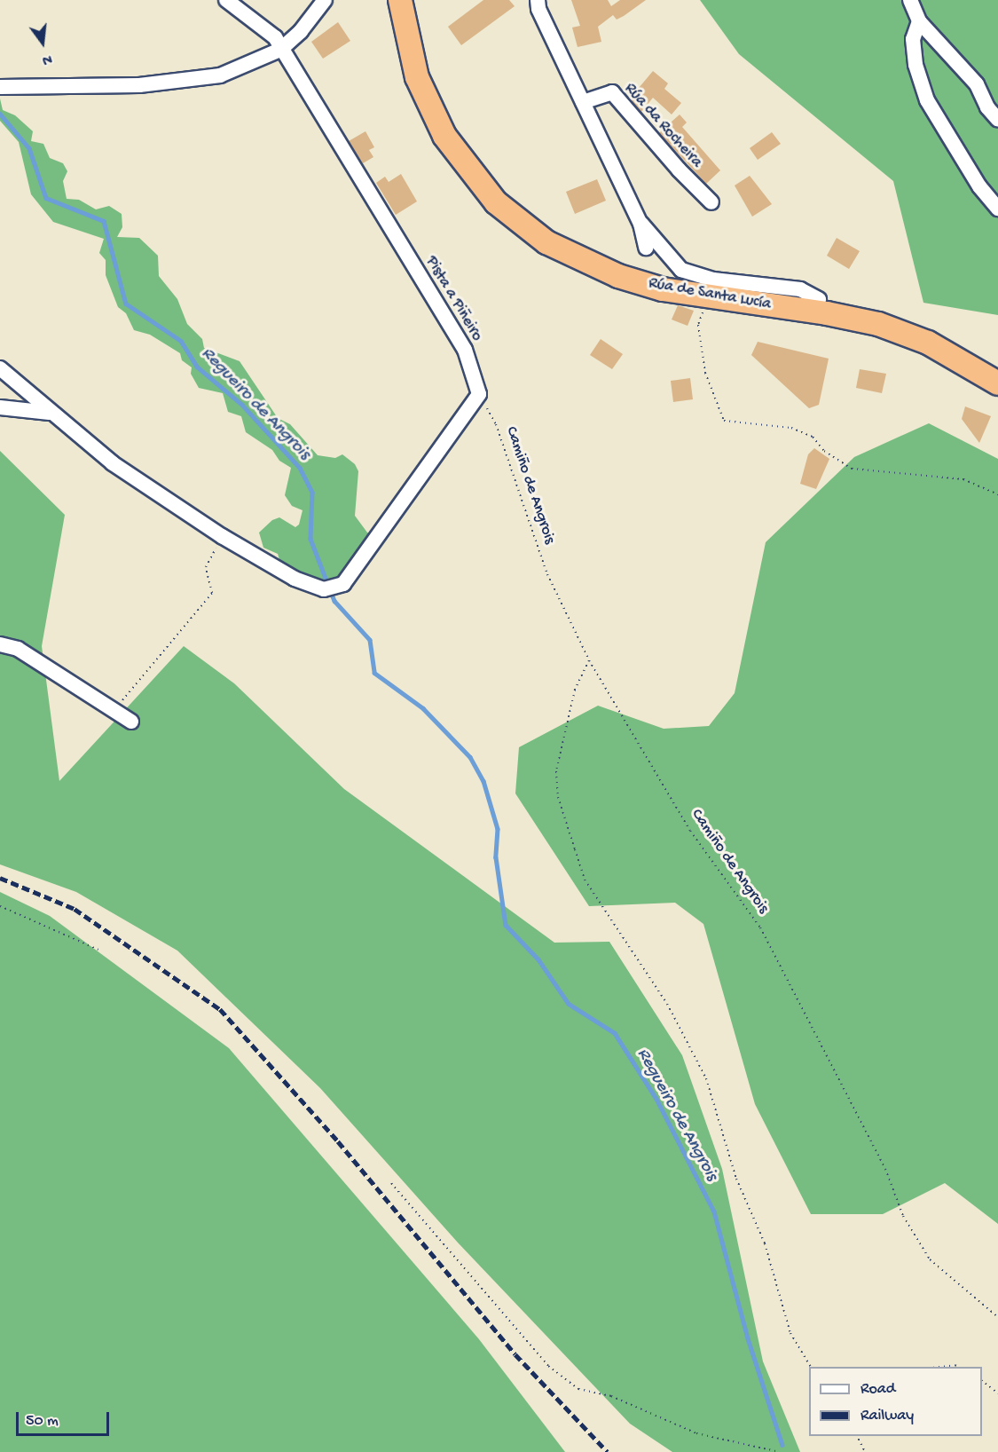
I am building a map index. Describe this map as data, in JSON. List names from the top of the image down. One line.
{"streets":{"highway":["Rúa de Santa Lucía"],"street":["Rúa da Rocheira","Pista a Piñeiro"],"path":["Camiño de Angrois"]},"crossings":[["Pista a Piñeiro","Camiño de Angrois"]],"water":["Regueiro de Angrois"],"legend":["Road","Railway"],"scale_bar":"50 m","north":"bottom"}
